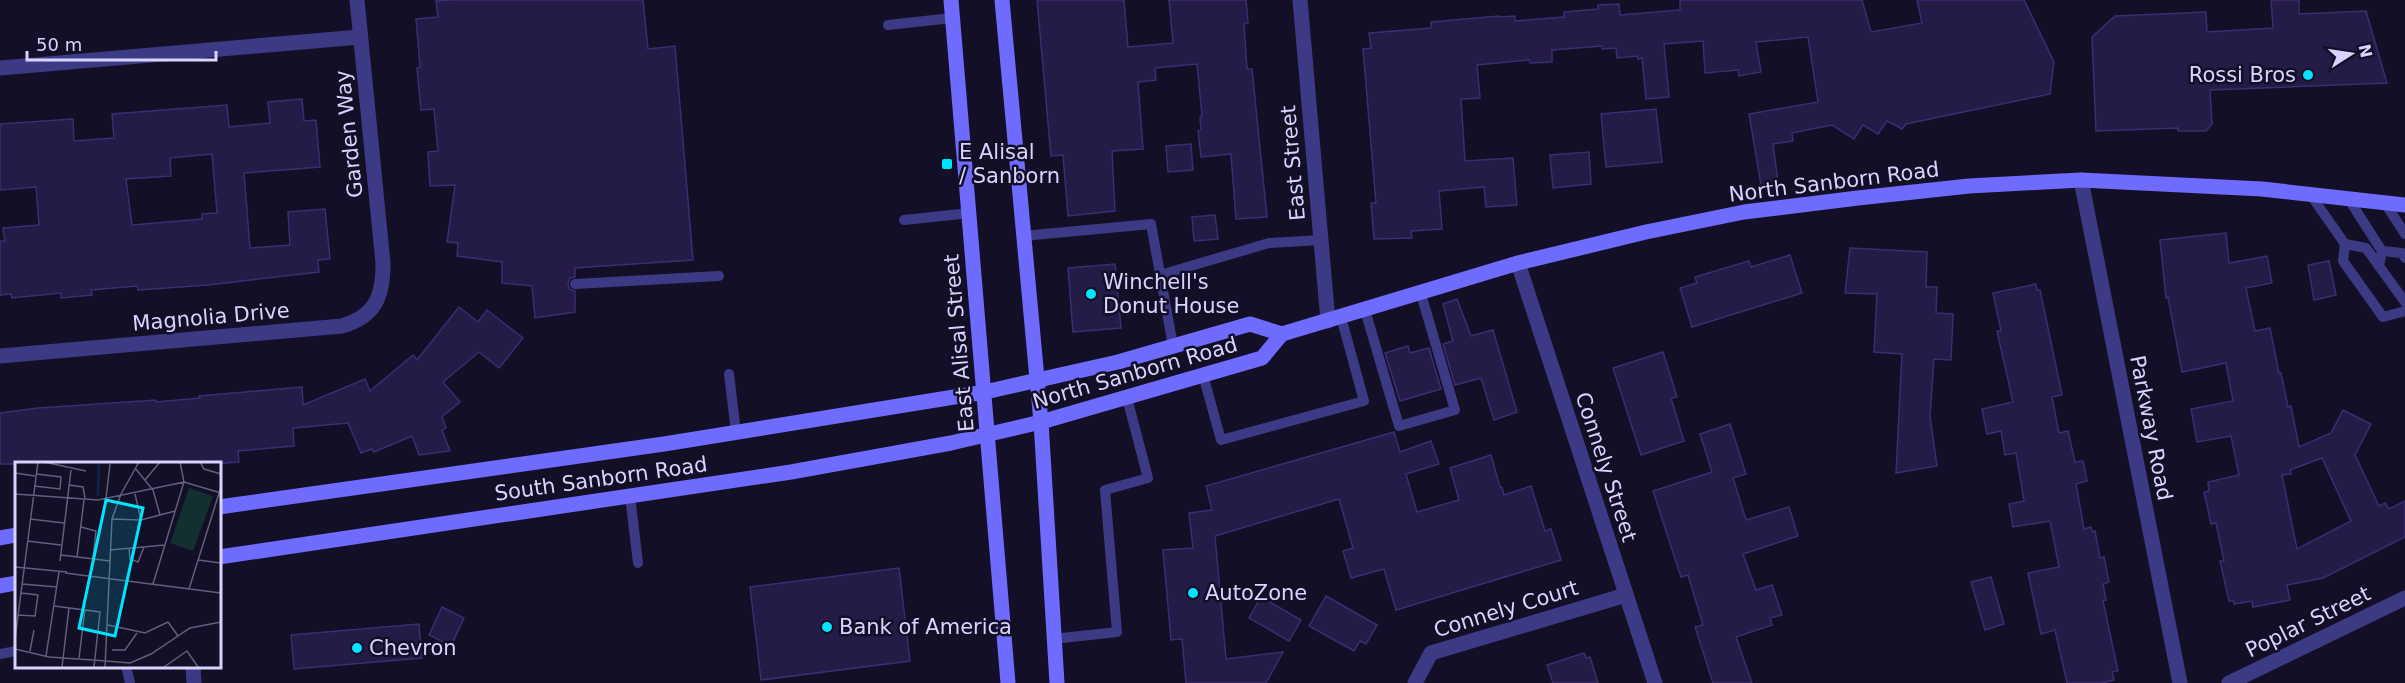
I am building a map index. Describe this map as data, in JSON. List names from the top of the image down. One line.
{"streets":{"main road":["North Sanborn Road","East Alisal Street","South Sanborn Road"],"street":["Garden Way","East Street","Magnolia Drive","Parkway Road","Connely Street","Connely Court","Poplar Street"]},"crossings":[["Garden Way","Magnolia Drive"],["East Street","North Sanborn Road"],["North Sanborn Road","East Alisal Street"],["North Sanborn Road","Parkway Road"],["North Sanborn Road","Connely Street"],["North Sanborn Road","South Sanborn Road"],["East Alisal Street","South Sanborn Road"],["Connely Street","Connely Court"]],"places":{"other":["Rossi Bros","Winchell's Donut House","AutoZone","Bank of America","Chevron"],"transit":["E Alisal / Sanborn"]},"scale_bar":"50 m","north":"right"}
